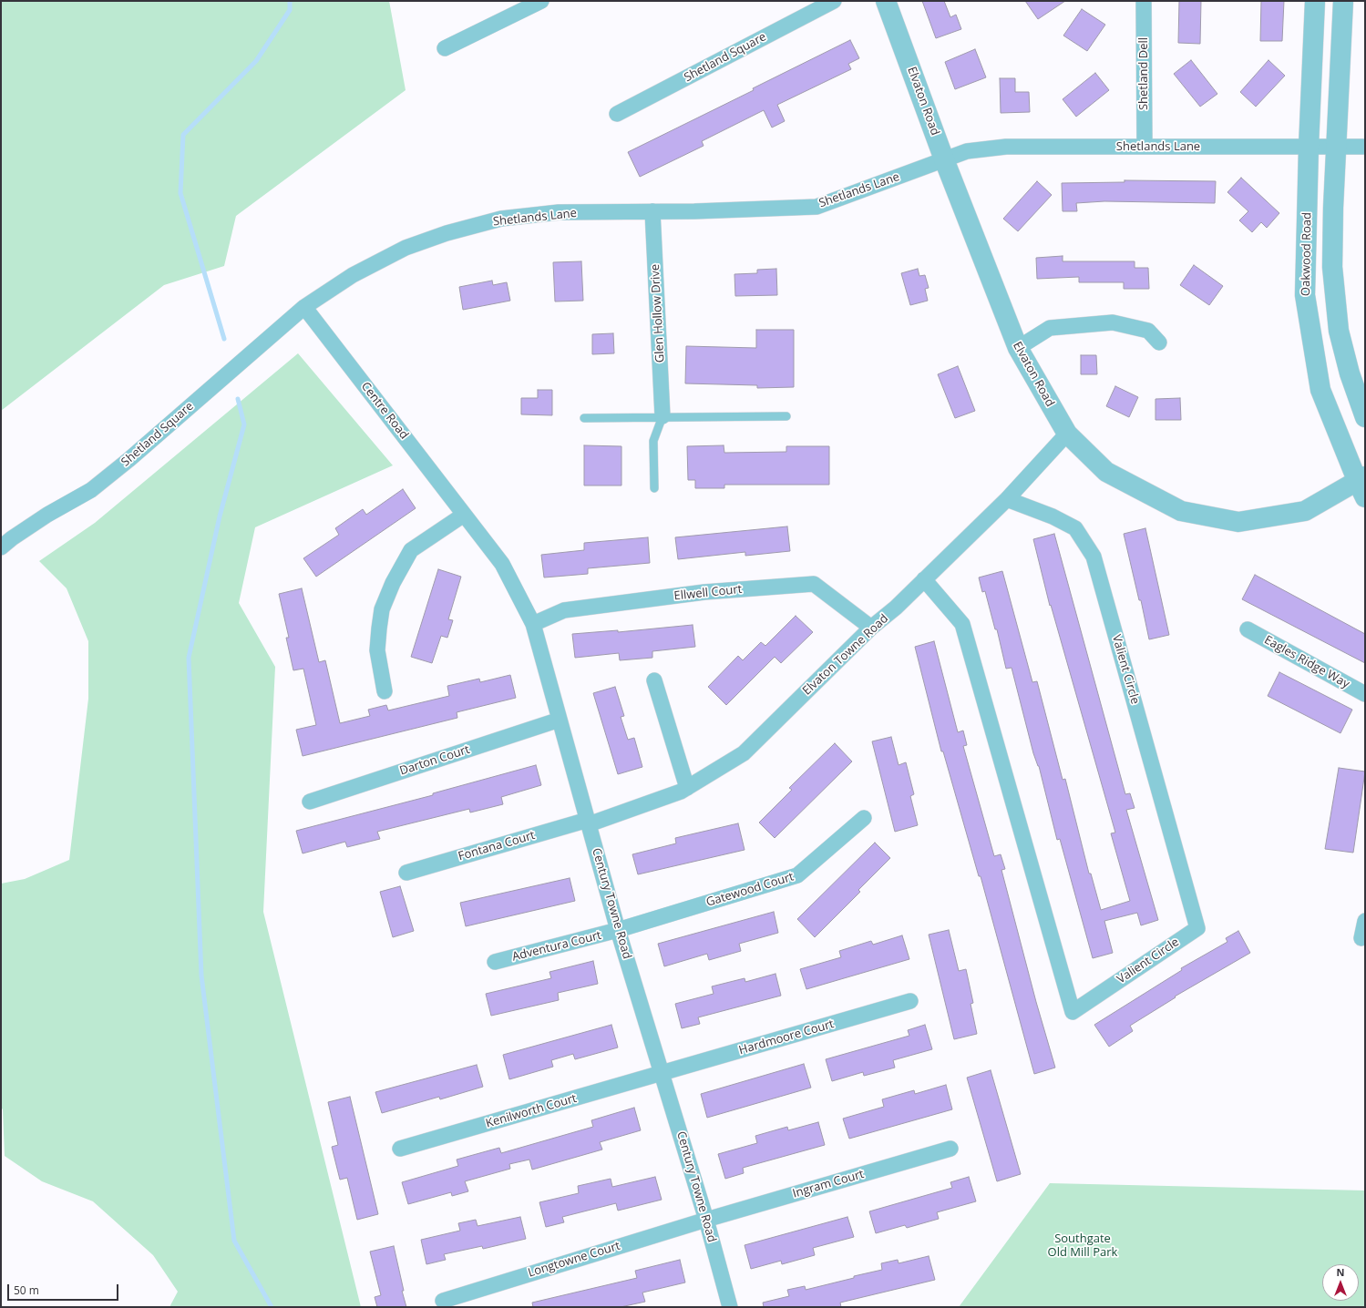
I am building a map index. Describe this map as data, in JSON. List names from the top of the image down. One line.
{"streets":{"street":["Shetland Square","Shetland Dell","Elvaton Road","Shetlands Lane","Oakwood Road","Glen Hollow Drive","Centre Road","Ellwell Court","Elvaton Towne Road","Eagles Ridge Way","Valient Circle","Darton Court","Fontana Court","Gatewood Court","Century Towne Road","Adventura Court","Hardmoore Court","Kenilworth Court","Ingram Court","Longtowne Court"]},"crossings":[["Shetland Square","Shetlands Lane"],["Shetland Square","Centre Road"],["Shetland Dell","Shetlands Lane"],["Elvaton Road","Shetlands Lane"],["Elvaton Road","Oakwood Road"],["Elvaton Road","Elvaton Towne Road"],["Shetlands Lane","Oakwood Road"],["Shetlands Lane","Glen Hollow Drive"],["Shetlands Lane","Centre Road"],["Centre Road","Century Towne Road"],["Ellwell Court","Elvaton Towne Road"],["Ellwell Court","Century Towne Road"],["Elvaton Towne Road","Valient Circle"],["Elvaton Towne Road","Fontana Court"],["Elvaton Towne Road","Century Towne Road"],["Darton Court","Century Towne Road"],["Fontana Court","Century Towne Road"],["Gatewood Court","Century Towne Road"],["Gatewood Court","Adventura Court"],["Century Towne Road","Adventura Court"],["Century Towne Road","Hardmoore Court"],["Century Towne Road","Kenilworth Court"],["Century Towne Road","Ingram Court"],["Century Towne Road","Longtowne Court"],["Hardmoore Court","Kenilworth Court"],["Ingram Court","Longtowne Court"]],"parks":["Southgate Old Mill Park"],"scale_bar":"50 m","north":"top"}
